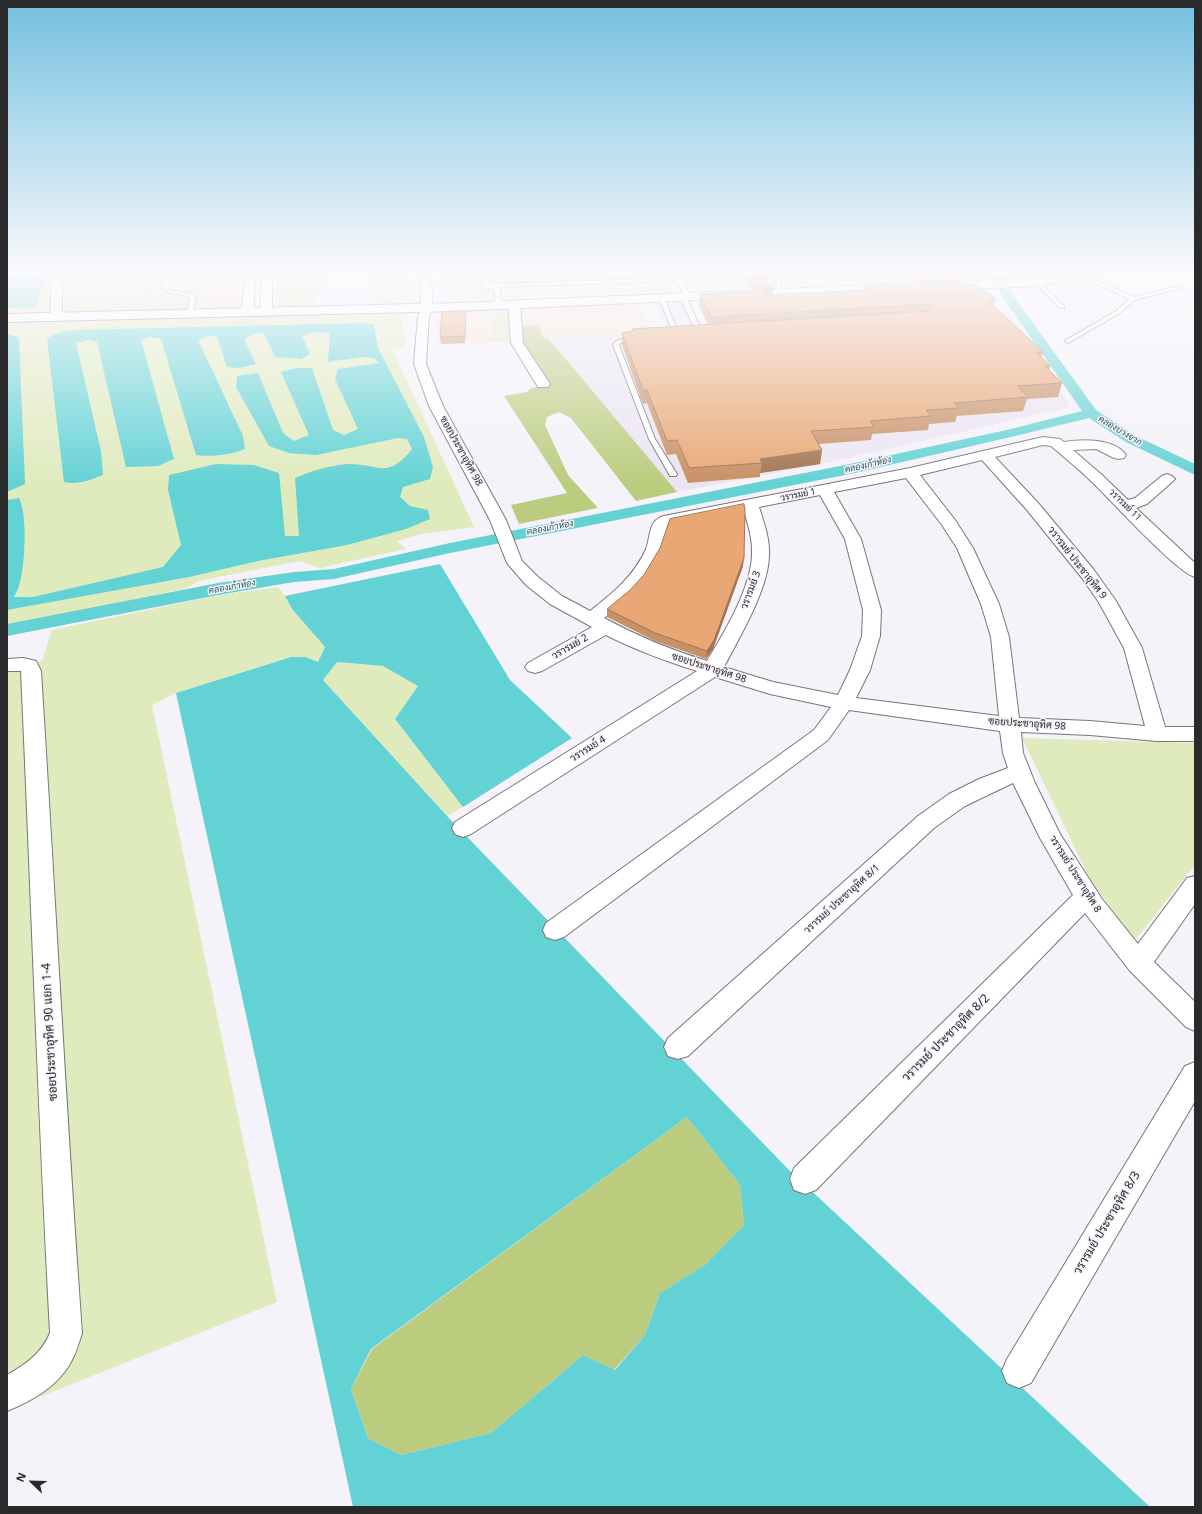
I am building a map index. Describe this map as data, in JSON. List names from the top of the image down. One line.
{"streets":{"street":["ซอยประชาอุทิศ 98","วรารมย์ 1","วรารมย์ 11","วรารมย์ ประชาอุทิศ 9","วรารมย์ 3","วรารมย์ 2","วรารมย์ 4","วรารมย์ ประชาอุทิศ 8","วรารมย์ ประชาอุทิศ 8/1","ซอยประชาอุทิศ 90 แยก 1-4","วรารมย์ ประชาอุทิศ 8/2","วรารมย์ ประชาอุทิศ 8/3"]},"crossings":[["ซอยประชาอุทิศ 98","วรารมย์ 1"],["ซอยประชาอุทิศ 98","วรารมย์ ประชาอุทิศ 9"],["ซอยประชาอุทิศ 98","วรารมย์ 3"],["ซอยประชาอุทิศ 98","วรารมย์ 2"],["ซอยประชาอุทิศ 98","วรารมย์ 4"],["ซอยประชาอุทิศ 98","วรารมย์ ประชาอุทิศ 8"],["วรารมย์ 1","วรารมย์ 11"],["วรารมย์ 1","วรารมย์ ประชาอุทิศ 9"],["วรารมย์ 1","วรารมย์ 3"],["วรารมย์ 1","วรารมย์ 2"],["วรารมย์ 1","วรารมย์ ประชาอุทิศ 8"],["วรารมย์ 3","วรารมย์ 4"],["วรารมย์ ประชาอุทิศ 8","วรารมย์ ประชาอุทิศ 8/1"],["วรารมย์ ประชาอุทิศ 8","วรารมย์ ประชาอุทิศ 8/2"]],"water":["คลองบางจาก","คลองเก้าห้อง"],"north":"top left"}
